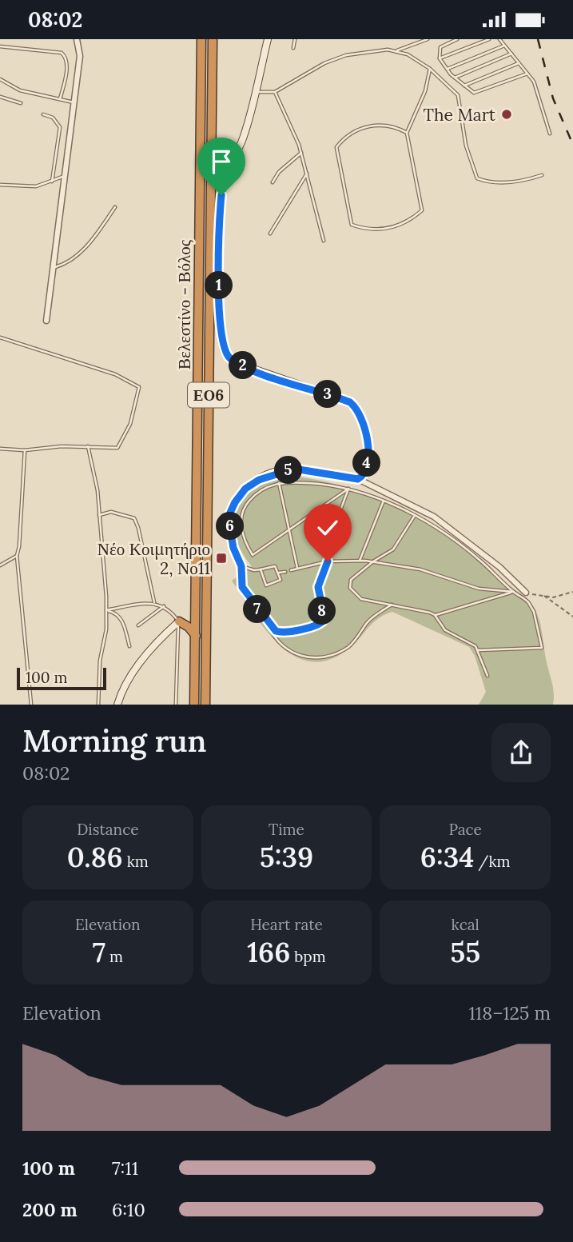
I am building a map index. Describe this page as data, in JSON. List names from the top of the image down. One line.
{"streets":{"highway":["Βελεστίνο - Βόλος","ΕΟ6"]},"places":{"other":["The Mart"],"transit":["Νέο Κοιμητήριο 2, Νο11"]},"scale_bar":"100 m","page":{"status":"08:02","pins":["1","2","3","4","5","6","7","8"],"scale":"100 m","heading":["Morning run","08:02"],"stats":[["Distance","0.86 km"],["Time","5:39"],["Pace","6:34 /km"],["Elevation","7 m"],["Heart rate","166 bpm"],["kcal","55"]],"chart":["Elevation","118–125 m"],"list":[{"name":"100 m","note":"7:11"},{"name":"200 m","note":"6:10"}]}}
